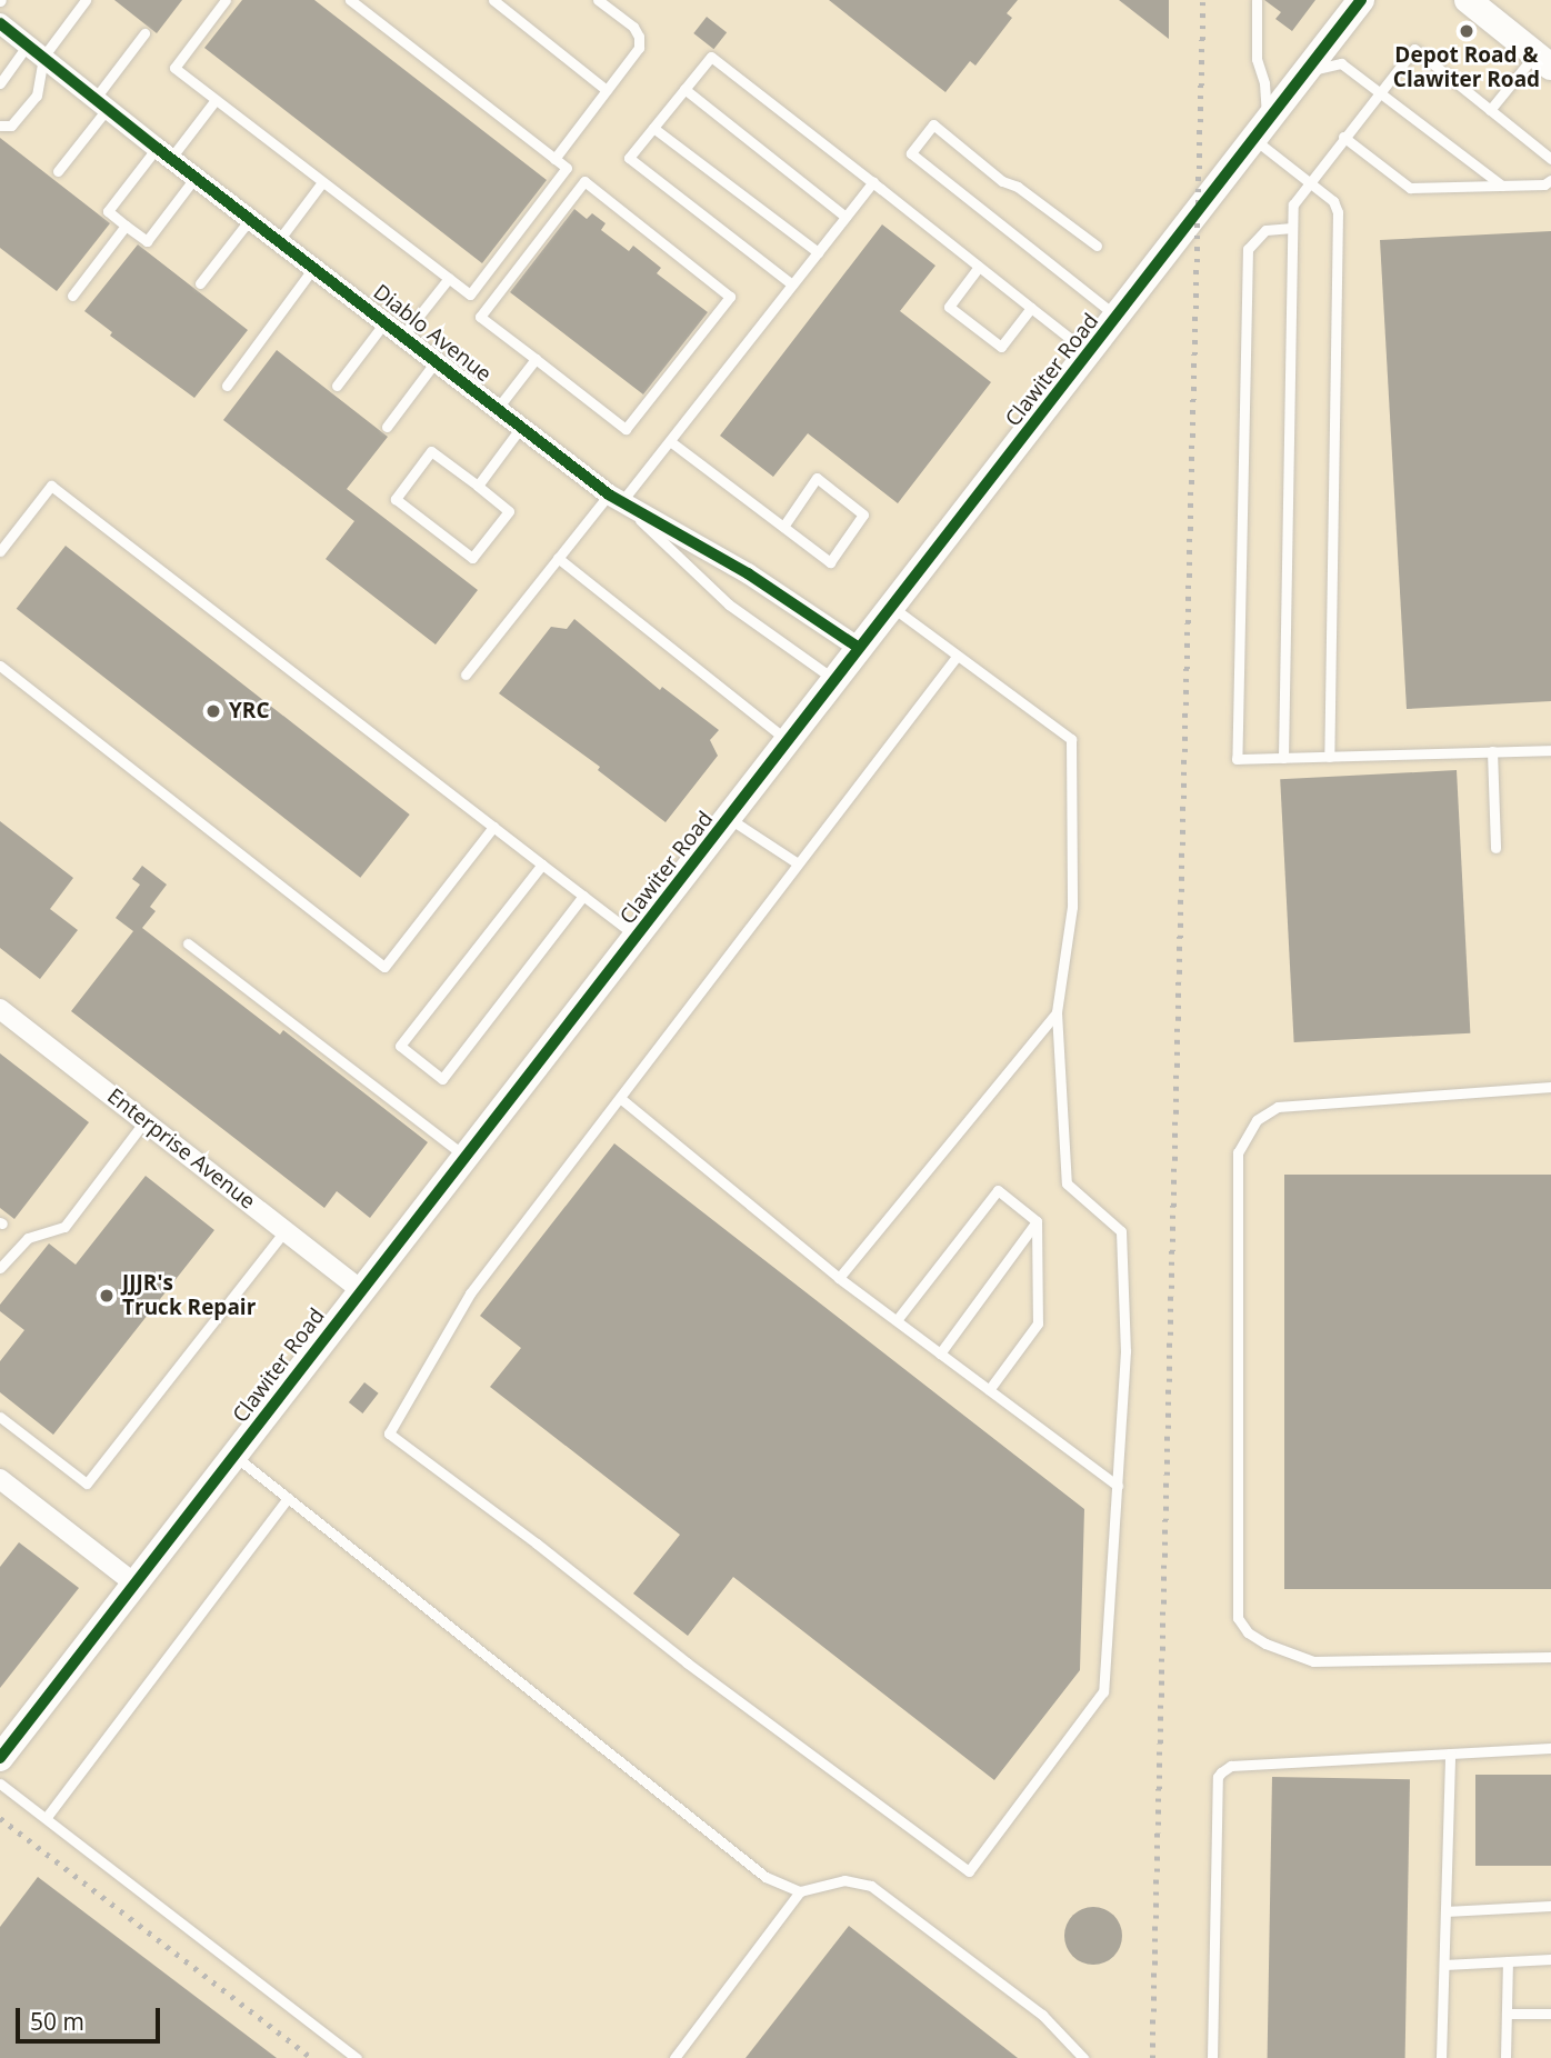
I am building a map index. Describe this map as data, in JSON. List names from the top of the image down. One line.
{"streets":{"street":["Diablo Avenue","Clawiter Road","Enterprise Avenue"]},"crossings":[["Diablo Avenue","Clawiter Road"],["Clawiter Road","Enterprise Avenue"]],"places":["Depot Road & Clawiter Road","YRC","JJJR's Truck Repair"],"scale_bar":"50 m"}
